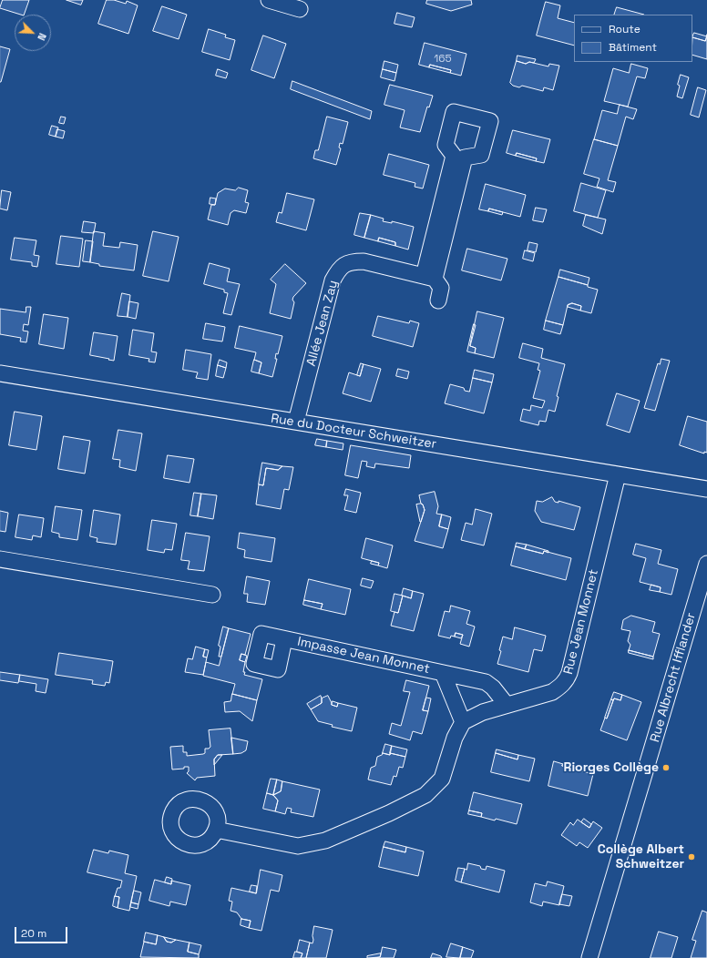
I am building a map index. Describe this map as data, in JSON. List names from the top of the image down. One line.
{"streets":{"street":["Allée Jean Zay","Rue du Docteur Schweitzer","Rue Jean Monnet","Impasse Jean Monnet","Rue Albrecht Ifflander"]},"crossings":[["Allée Jean Zay","Rue du Docteur Schweitzer"],["Rue du Docteur Schweitzer","Rue Jean Monnet"],["Rue Jean Monnet","Impasse Jean Monnet"]],"places":["Riorges Collège","Collège Albert Schweitzer"],"house_numbers":["165"],"legend":["Route","Bâtiment"],"scale_bar":"20 m","north":"bottom right"}
